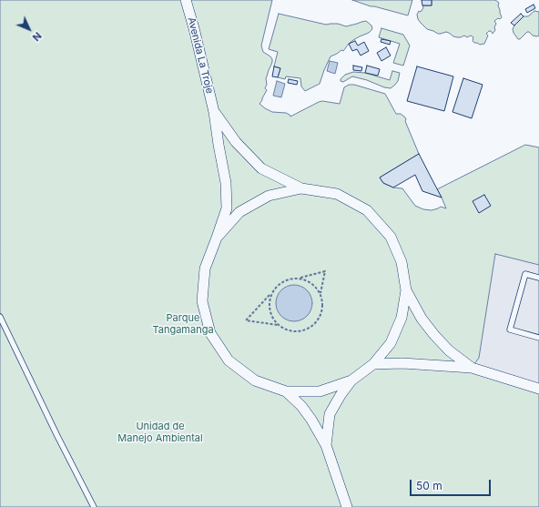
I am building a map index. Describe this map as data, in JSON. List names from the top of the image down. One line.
{"streets":{"street":["Avenida La Troje"]},"parks":["Parque Tangamanga","Unidad de Manejo Ambiental"],"scale_bar":"50 m","north":"bottom right"}
